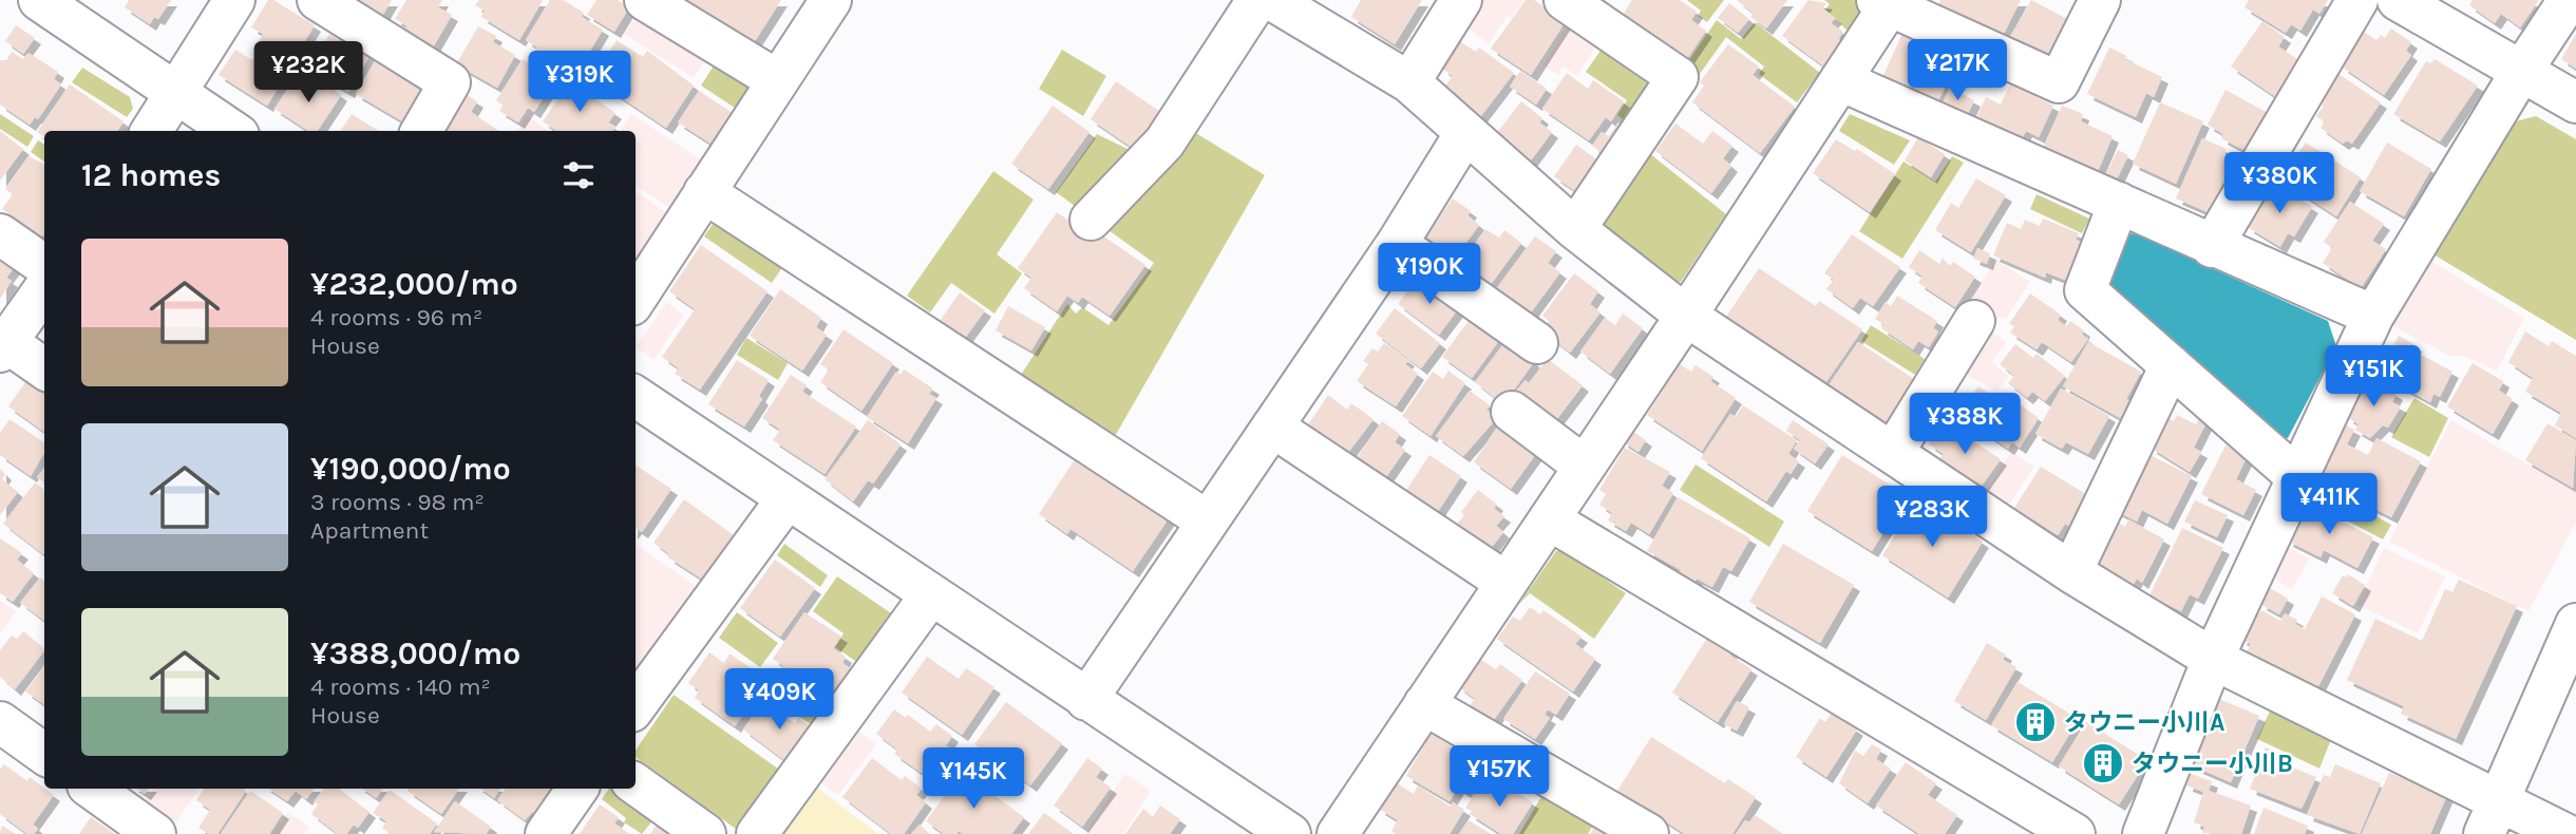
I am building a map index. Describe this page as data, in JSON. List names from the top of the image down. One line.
{"places":{"building":["タウニー小川A","タウニー小川B"]},"page":{"price":["¥217K","¥232K","¥319K","¥380K","¥190K","¥151K","¥388K","¥411K","¥283K","¥409K","¥157K","¥145K"],"heading":"12 homes","list":[{"name":"¥232,000/mo","note":"4 rooms · 96 m² · House"},{"name":"¥190,000/mo","note":"3 rooms · 98 m² · Apartment"},{"name":"¥388,000/mo","note":"4 rooms · 140 m² · House"}]}}
